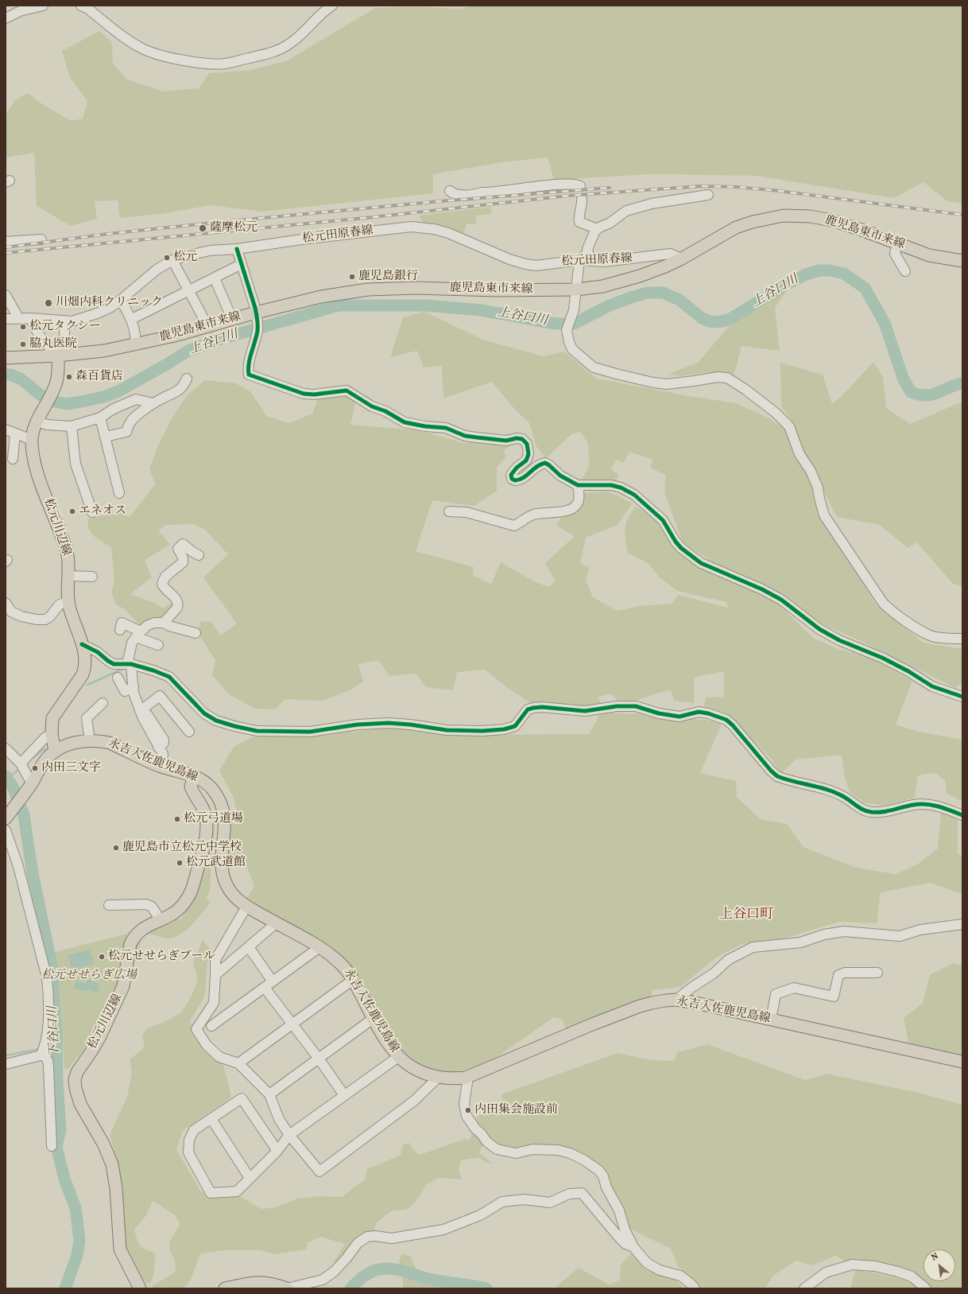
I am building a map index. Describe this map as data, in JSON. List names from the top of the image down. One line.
{"streets":{"main road":["鹿児島東市来線","松元川辺線","永吉入佐鹿児島線"],"street":["松元田原春線"]},"crossings":[["鹿児島東市来線","松元田原春線"],["鹿児島東市来線","松元川辺線"],["松元川辺線","永吉入佐鹿児島線"]],"districts":["上谷口町"],"water":["上谷口川","下谷口川"],"parks":["松元せせらぎ広場"],"places":["薩摩松元","松元","鹿児島銀行","川畑内科クリニック","松元タクシー","脇丸医院","森百貨店","エネオス","内田三文字","松元弓道場","鹿児島市立松元中学校","松元武道館","松元せせらぎプール","内田集会施設前"],"north":"top left"}
